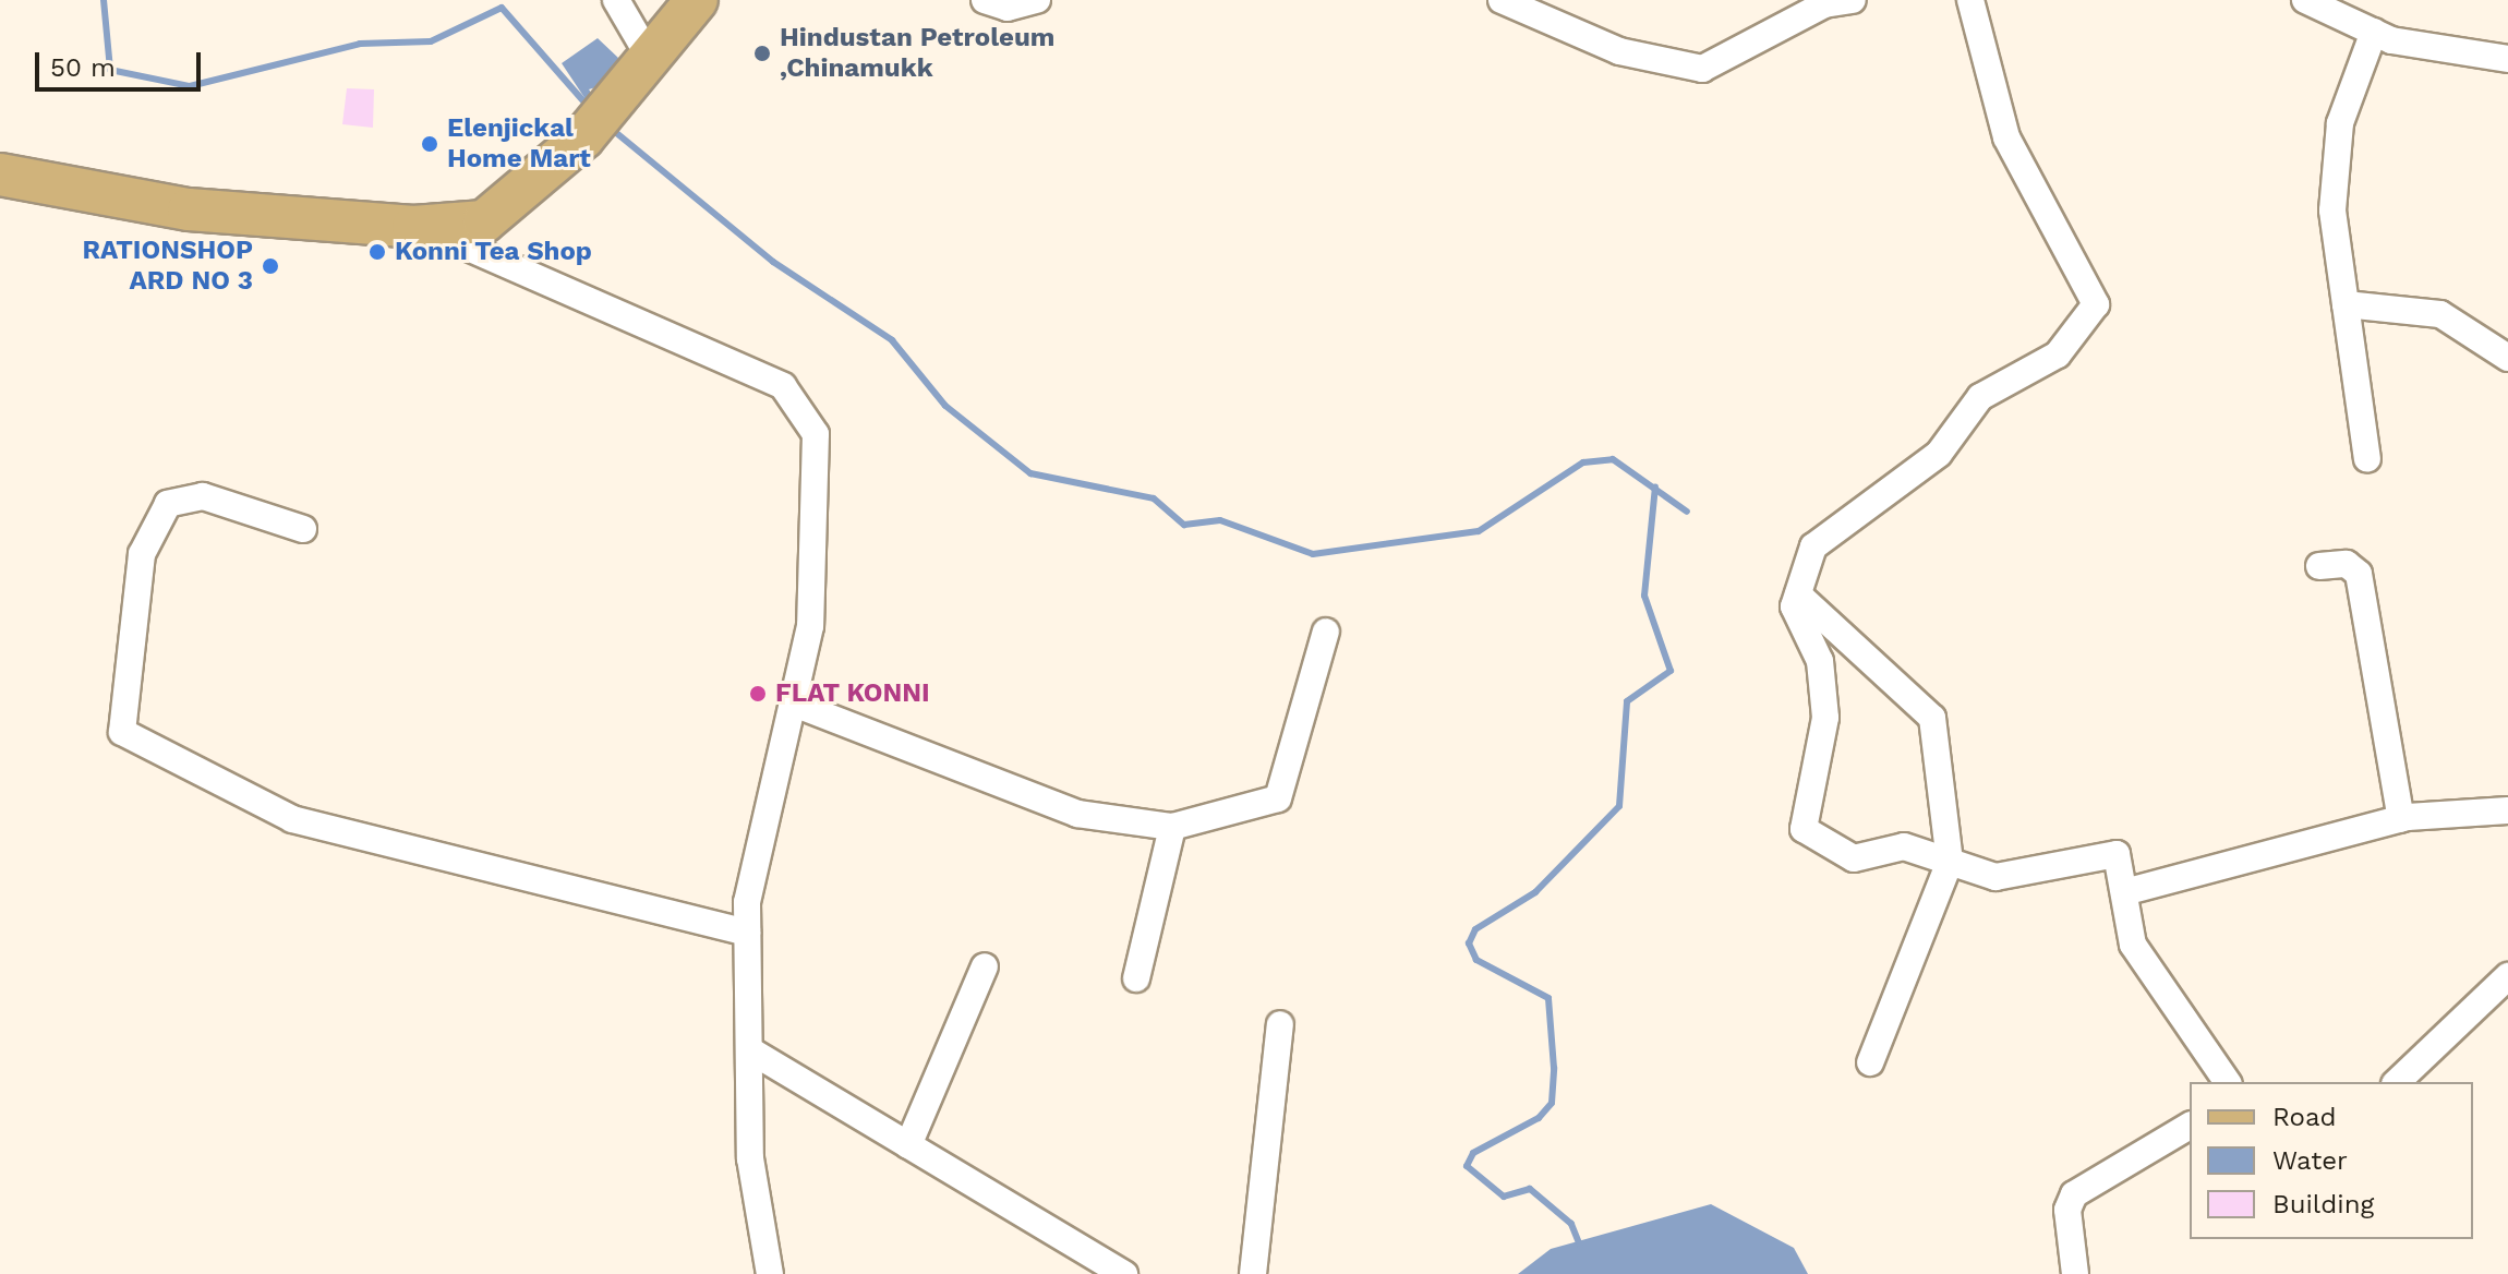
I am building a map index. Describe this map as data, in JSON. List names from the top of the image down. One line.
{"places":["Hindustan Petroleum ,Chinamukk","Elenjickal Home Mart","Konni Tea Shop","RATIONSHOP ARD NO 3","FLAT KONNI"],"legend":["Road","Water","Building"],"scale_bar":"50 m"}
